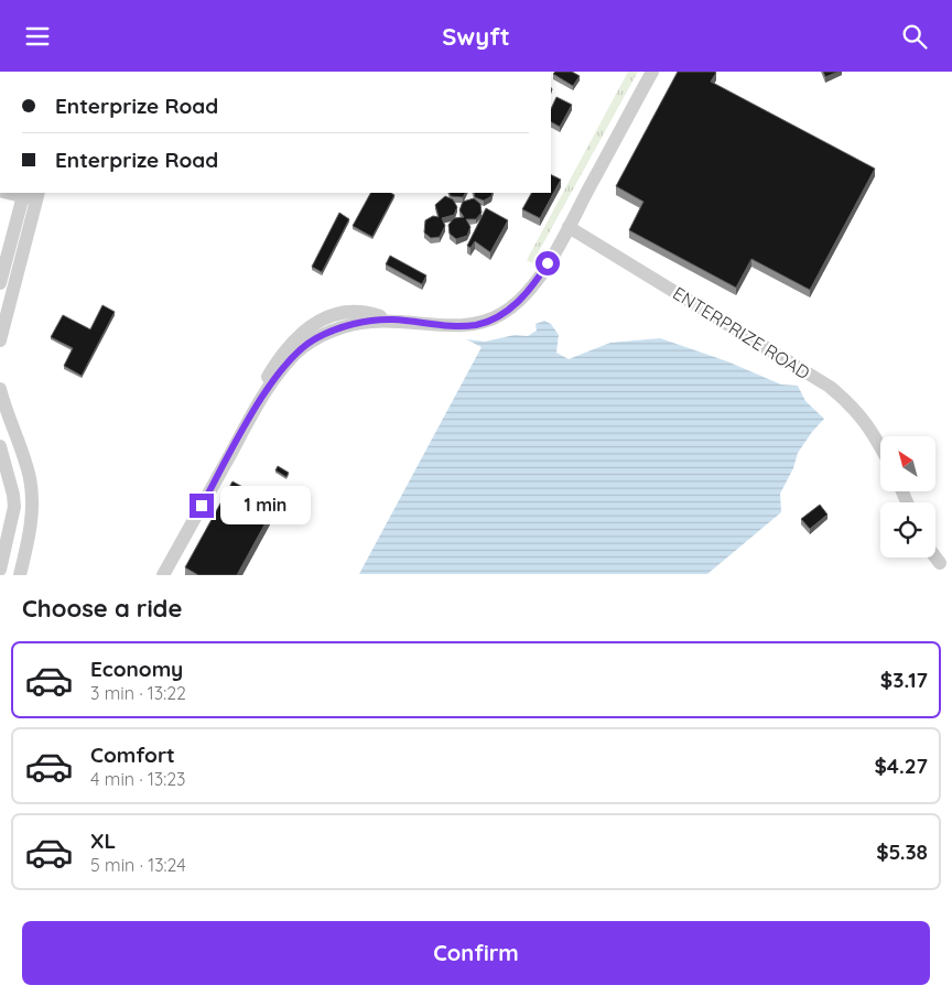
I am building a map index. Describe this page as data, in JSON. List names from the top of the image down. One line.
{"streets":{"street":["ENTERPRIZE ROAD"]},"north":"top left","page":{"header":"Swyft","banner":["Enterprize Road","Enterprize Road"],"bubble":"1 min","heading":"Choose a ride","list":[{"name":"Economy","note":"3 min · 13:22","value":"$3.17"},{"name":"Comfort","note":"4 min · 13:23","value":"$4.27"},{"name":"XL","note":"5 min · 13:24","value":"$5.38"}],"buttons":"Confirm"}}
